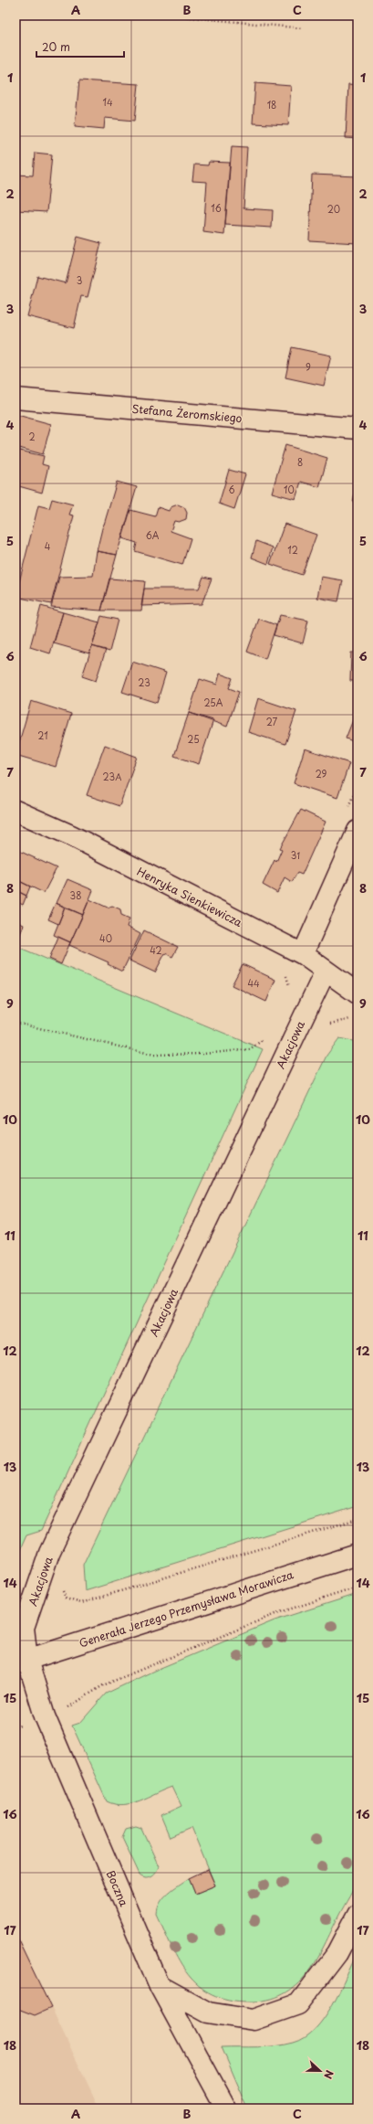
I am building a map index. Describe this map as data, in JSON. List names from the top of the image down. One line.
{"streets":{"street":["Stefana Żeromskiego","Henryka Sienkiewicza","Akacjowa","Generała Jerzego Przemysława Morawicza","Boczna"]},"crossings":[["Henryka Sienkiewicza","Akacjowa"],["Akacjowa","Generała Jerzego Przemysława Morawicza"],["Akacjowa","Boczna"],["Generała Jerzego Przemysława Morawicza","Boczna"]],"house_numbers":["14","18","16","20","3","9","2","8","6","10","6A","4","12","23","25A","27","21","25","29","23A","31","38","40","42","44"],"scale_bar":"20 m","north":"right","grid":{"columns":["A","B","C"],"rows":["1","2","3","4","5","6","7","8","9","10","11","12","13","14","15","16","17","18"]}}
